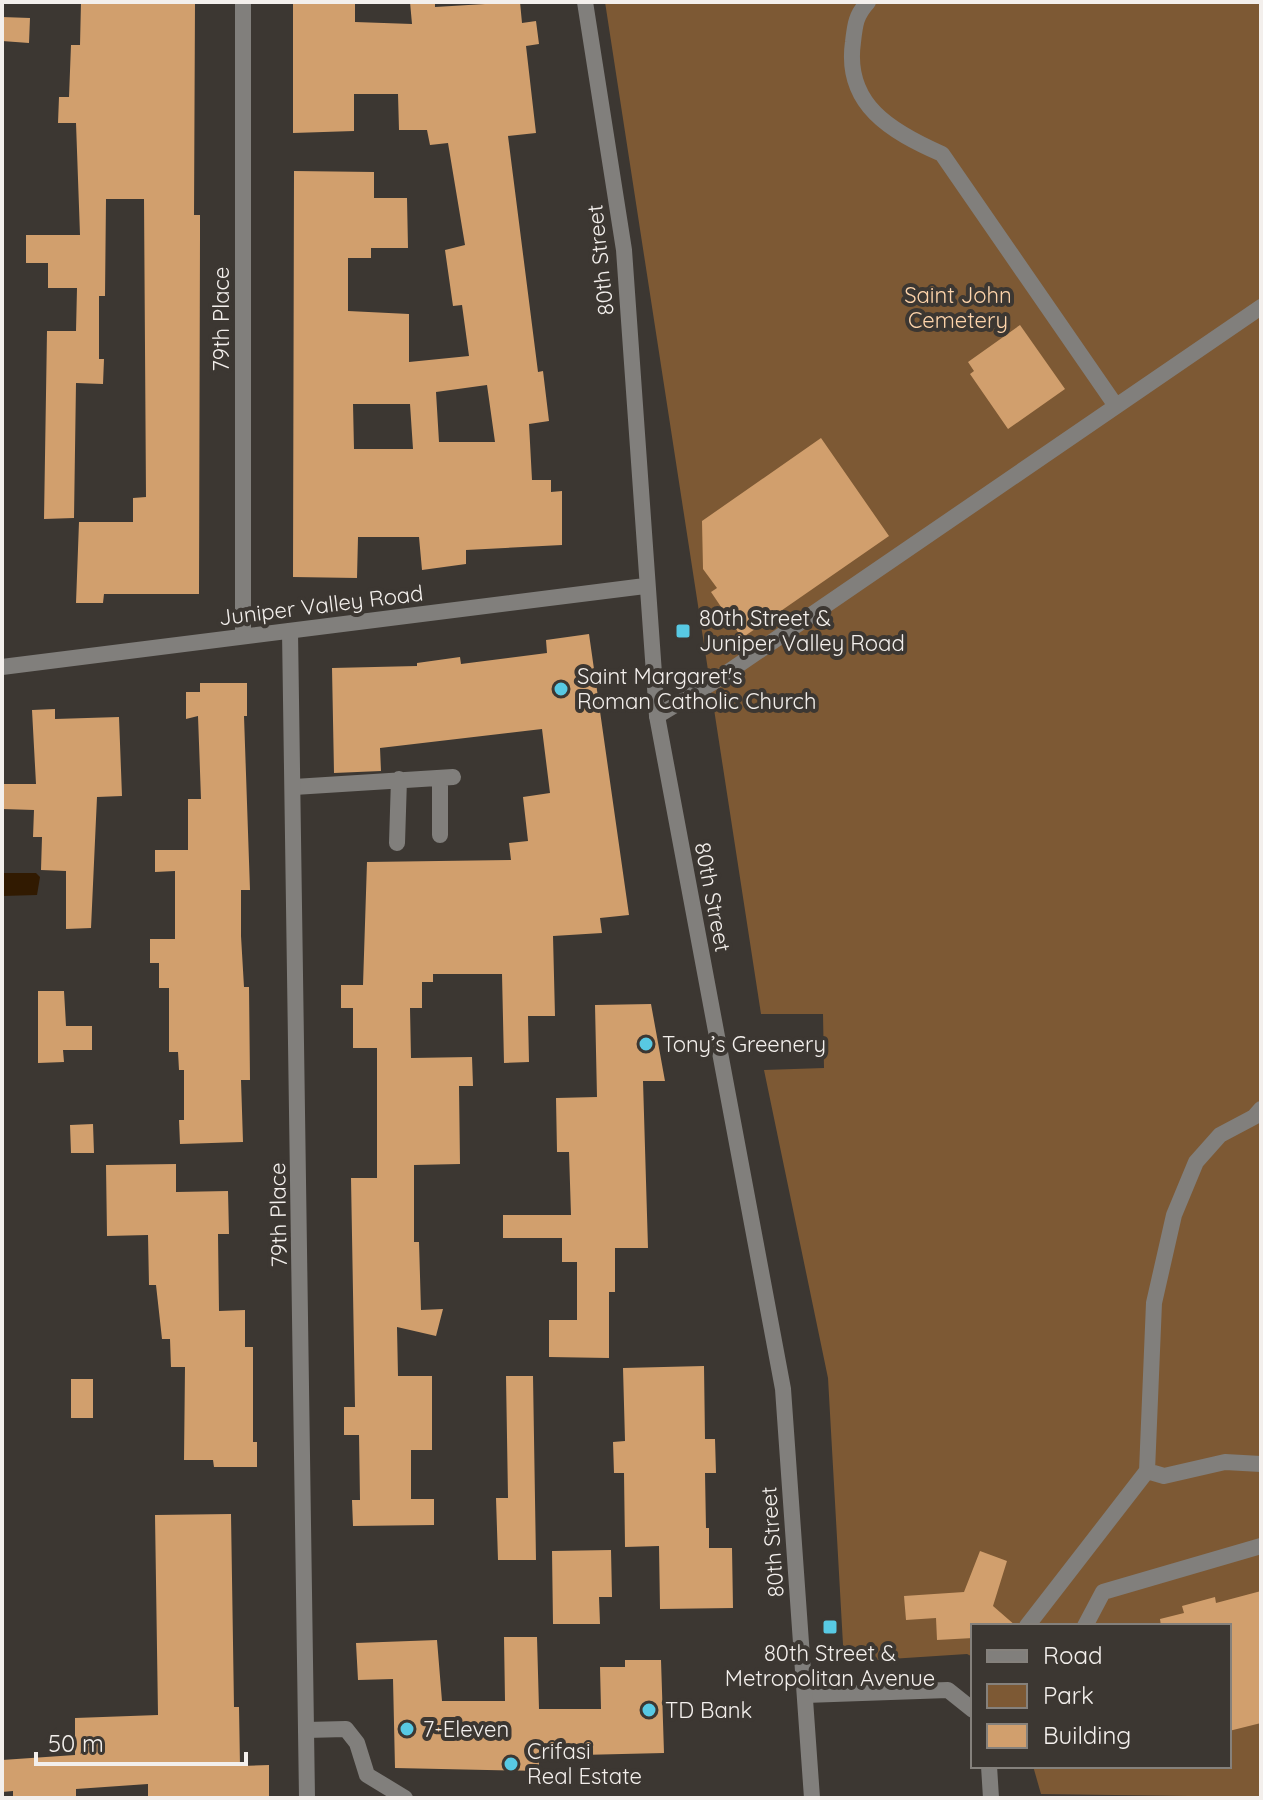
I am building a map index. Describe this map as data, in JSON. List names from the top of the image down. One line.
{"streets":{"street":["80th Street","79th Place","Juniper Valley Road"]},"crossings":[["80th Street","Juniper Valley Road"],["79th Place","Juniper Valley Road"]],"parks":["Saint John Cemetery"],"places":{"transit":["80th Street & Juniper Valley Road","80th Street & Metropolitan Avenue"],"other":["Saint Margaret's Roman Catholic Church","Tony’s Greenery","TD Bank","7-Eleven","Crifasi Real Estate"]},"legend":["Road","Park","Building"],"scale_bar":"50 m"}
